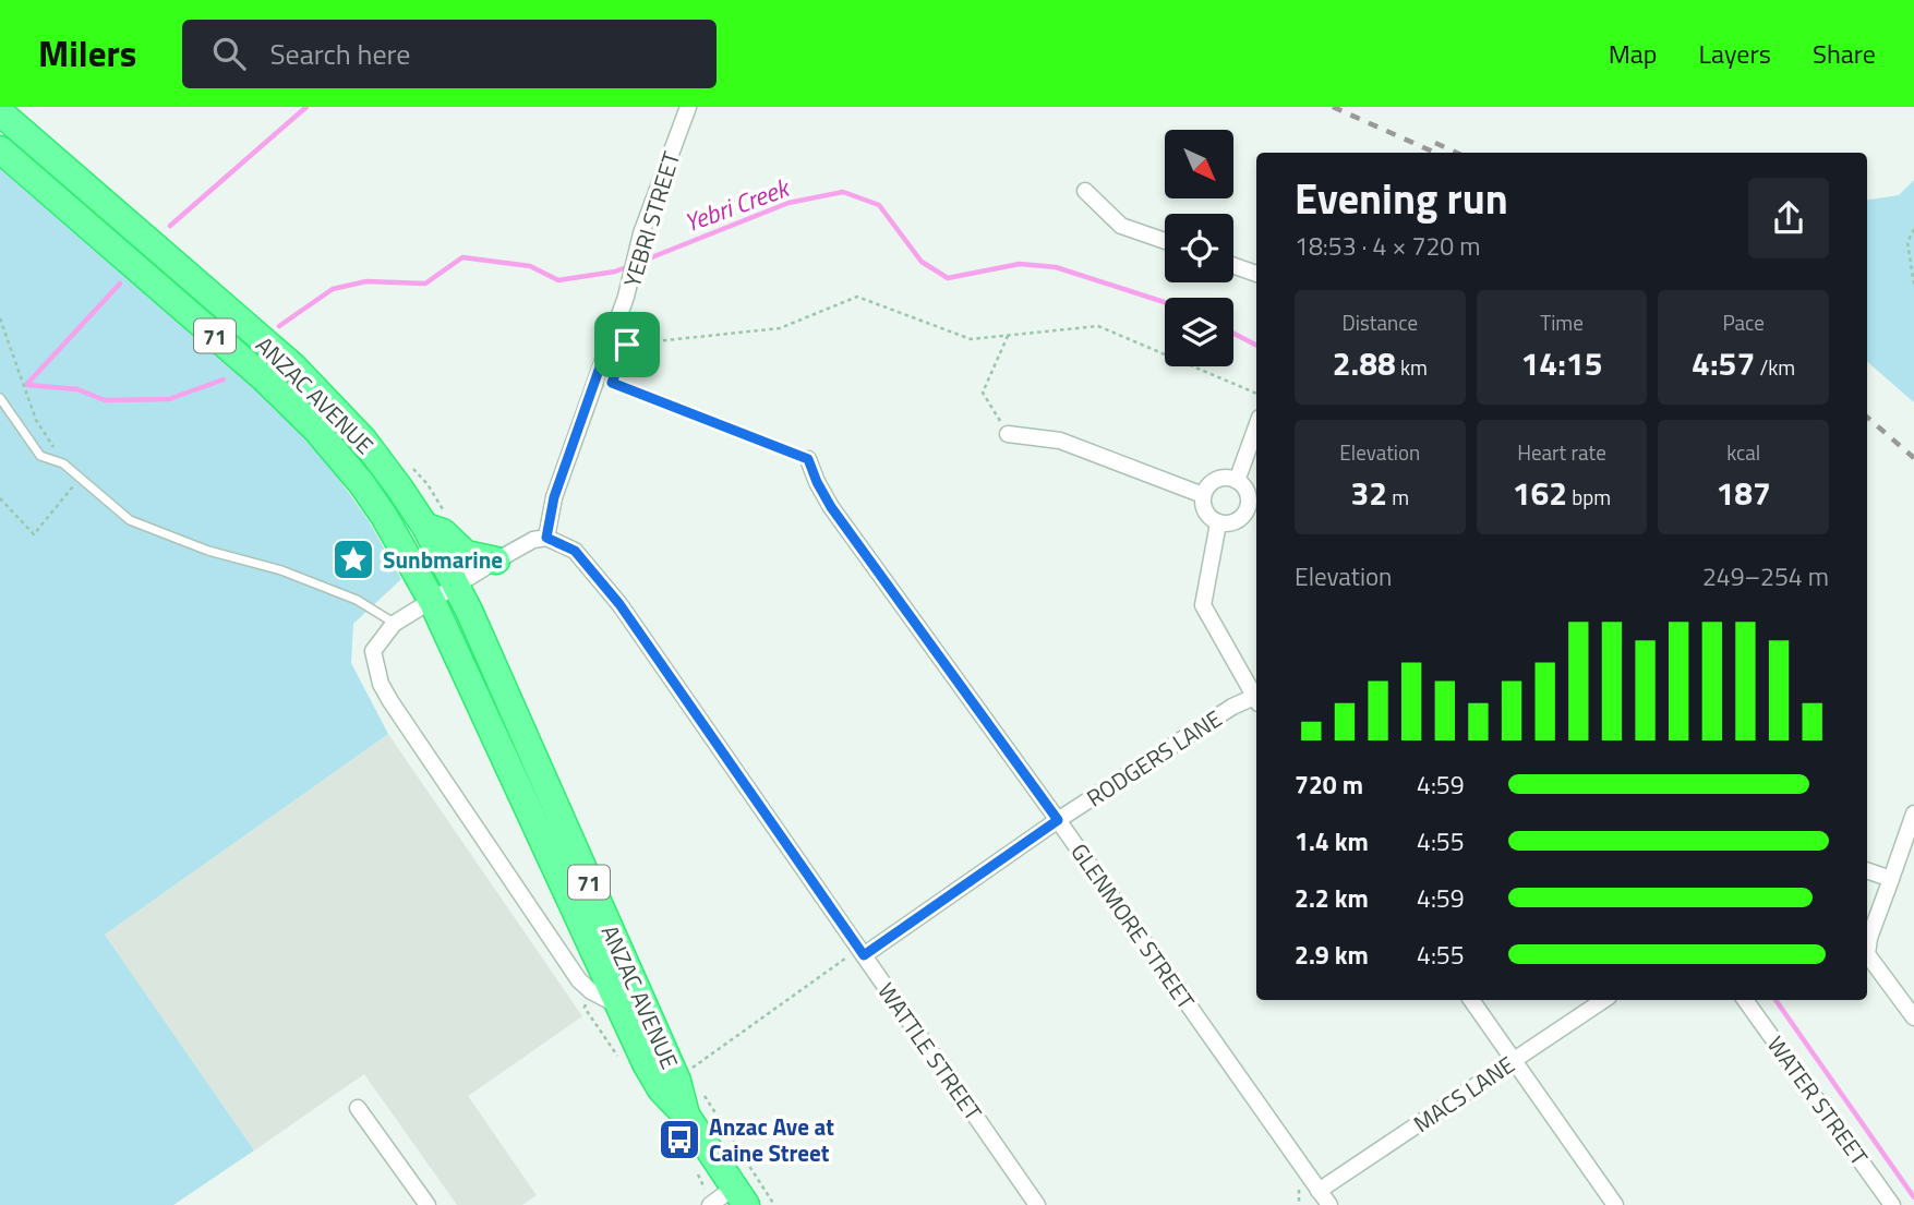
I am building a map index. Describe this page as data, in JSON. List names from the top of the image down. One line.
{"streets":{"highway":["71","ANZAC AVENUE"],"street":["YEBRI STREET","RODGERS LANE","GLENMORE STREET","WATTLE STREET","MACS LANE","WATER STREET"]},"crossings":[["YEBRI STREET","WATTLE STREET"],["RODGERS LANE","GLENMORE STREET"],["RODGERS LANE","WATTLE STREET"],["GLENMORE STREET","MACS LANE"]],"water":["Yebri Creek"],"places":{"place":["Sunbmarine"],"bus stop":["Anzac Ave at Caine Street"]},"north":"bottom right","page":{"header":"Milers","search":"Search here","nav":["Map","Layers","Share"],"heading":["Evening run","18:53 · 4 × 720 m"],"stats":[["Distance","2.88 km"],["Time","14:15"],["Pace","4:57 /km"],["Elevation","32 m"],["Heart rate","162 bpm"],["kcal","187"]],"chart":["Elevation","249–254 m"],"list":[{"name":"720 m","note":"4:59"},{"name":"1.4 km","note":"4:55"},{"name":"2.2 km","note":"4:59"},{"name":"2.9 km","note":"4:55"}]}}
